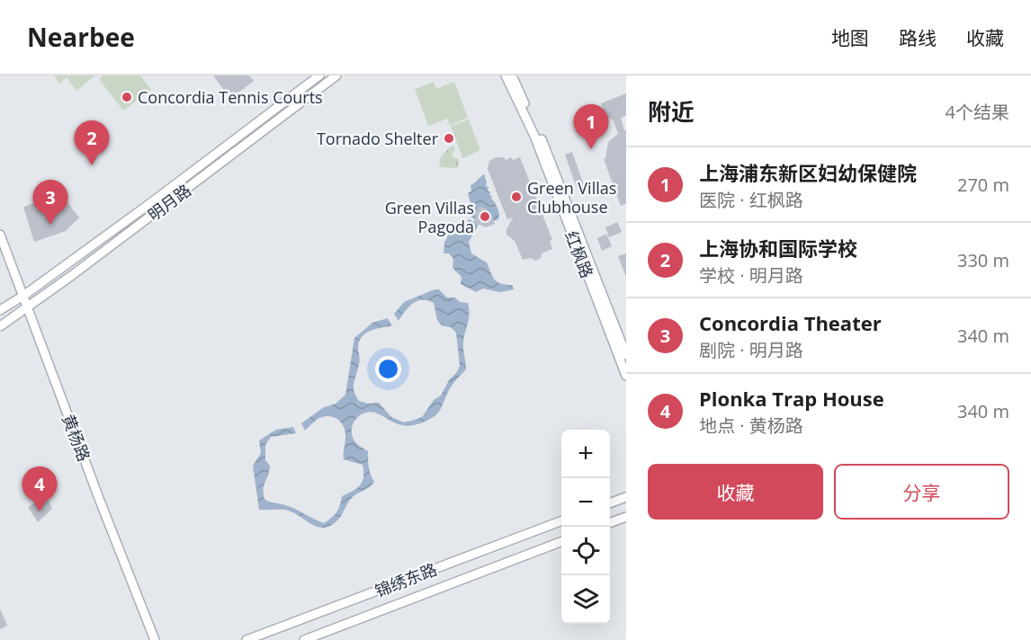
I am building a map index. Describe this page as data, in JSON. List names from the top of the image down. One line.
{"streets":{"street":["明月路","红枫路","黄杨路","锦绣东路"]},"crossings":[["明月路","黄杨路"]],"places":["Concordia Tennis Courts","Tornado Shelter","Green Villas Clubhouse","Green Villas Pagoda"],"page":{"header":"Nearbee","nav":["地图","路线","收藏"],"heading":["附近","4个结果"],"pins":["1","2","3","4"],"list":[{"mark":"1","name":"上海浦东新区妇幼保健院","note":"医院 · 红枫路","value":"270 m"},{"mark":"2","name":"上海协和国际学校","note":"学校 · 明月路","value":"330 m"},{"mark":"3","name":"Concordia Theater","note":"剧院 · 明月路","value":"340 m"},{"mark":"4","name":"Plonka Trap House","note":"地点 · 黄杨路","value":"340 m"}],"map_buttons":["+","−"],"buttons":["收藏","分享"]}}
